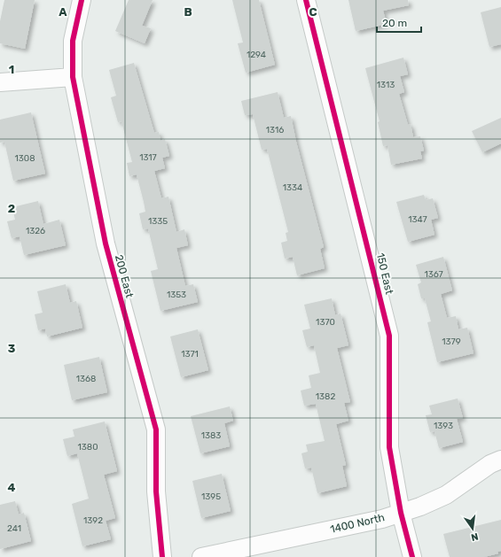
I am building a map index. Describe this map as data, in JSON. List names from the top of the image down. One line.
{"streets":{"street":["150 East","200 East","1400 North"]},"crossings":[["150 East","1400 North"]],"house_numbers":["1294","1313","1316","1317","1308","1334","1347","1335","1326","1367","1353","1370","1379","1371","1368","1382","1393","1383","1380","1395","1392","241"],"scale_bar":"20 m","north":"bottom","grid":{"columns":["A","B","C"],"rows":["1","2","3","4"]}}
